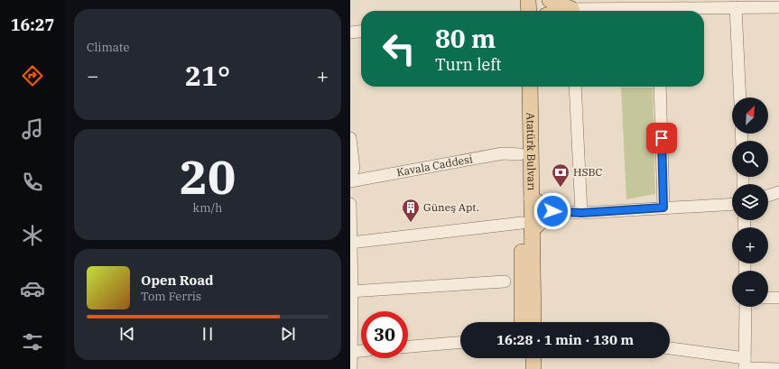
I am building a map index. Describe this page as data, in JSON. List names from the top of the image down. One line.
{"streets":{"main road":["Atatürk Bulvarı"],"street":["Kavala Caddesi"]},"crossings":[["Atatürk Bulvarı","Kavala Caddesi"]],"places":{"bank":["HSBC"],"building":["Güneş Apt."]},"north":"top right","page":{"tabs":"16:27","tile":["Climate",["20","km/h"]],"turn":["80 m","Turn left"],"heat":["−","21°","+"],"map_buttons":["+","−"],"song":["Open Road","Tom Ferris"],"limit":"30","trip":"16:28 · 1 min · 130 m"}}
